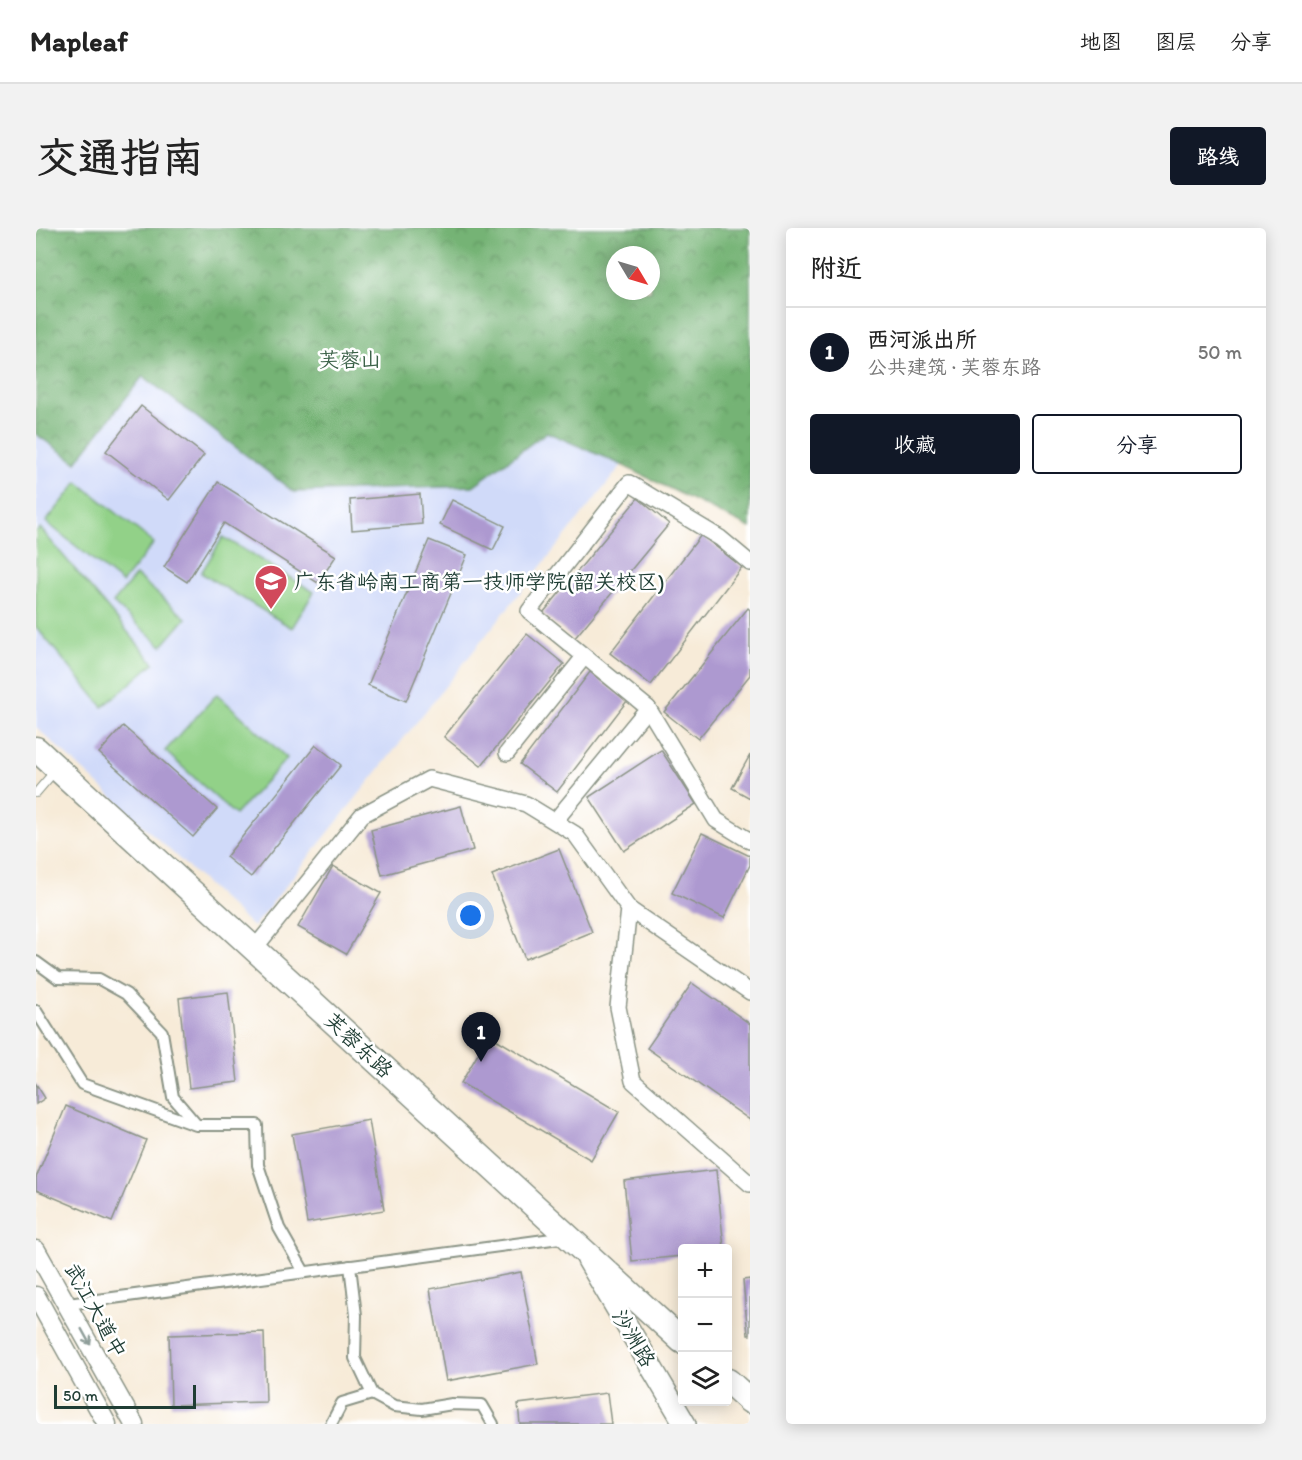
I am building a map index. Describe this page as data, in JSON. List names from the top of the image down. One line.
{"streets":{"main road":["芙蓉东路","沙洲路"],"street":["武江大道中"]},"crossings":[["芙蓉东路","沙洲路"]],"parks":["芙蓉山"],"places":{"school or university":["广东省岭南工商第一技师学院(韶关校区)"]},"scale_bar":"50 m","north":"bottom right","page":{"header":"Mapleaf","nav":["地图","图层","分享"],"buttons":["路线",["收藏","分享"]],"title":"交通指南","heading":"附近","list":[{"mark":"1","name":"西河派出所","note":"公共建筑 · 芙蓉东路","value":"50 m"}],"pins":"1","map_buttons":["+","−"],"scale":"50 m"}}
